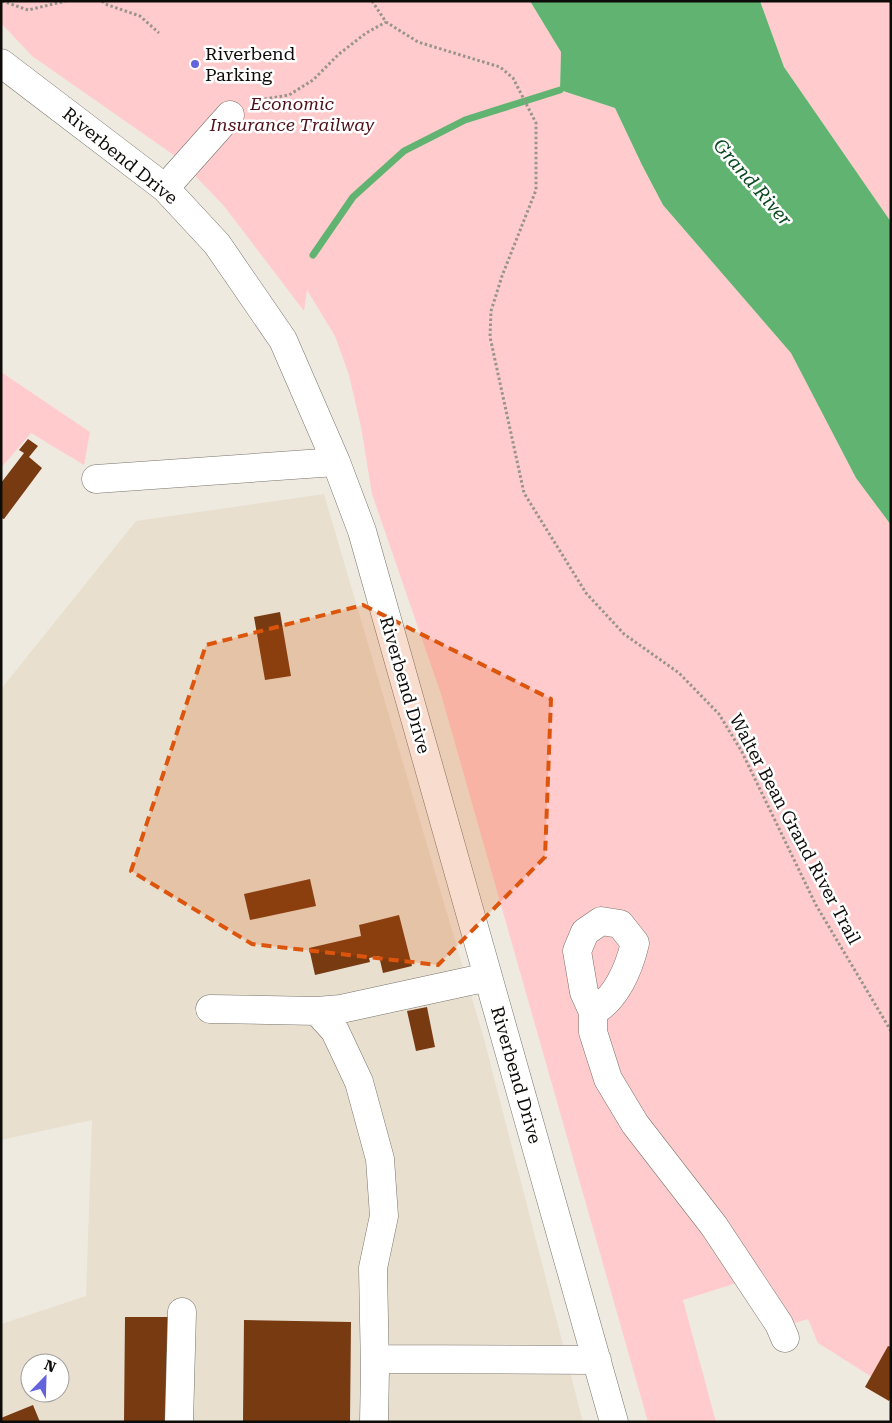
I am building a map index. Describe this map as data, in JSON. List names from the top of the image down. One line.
{"streets":{"street":["Riverbend Drive"],"path":["Walter Bean Grand River Trail"]},"water":["Grand River"],"parks":["Economic Insurance Trailway"],"places":["Riverbend Parking"],"north":"top right"}
